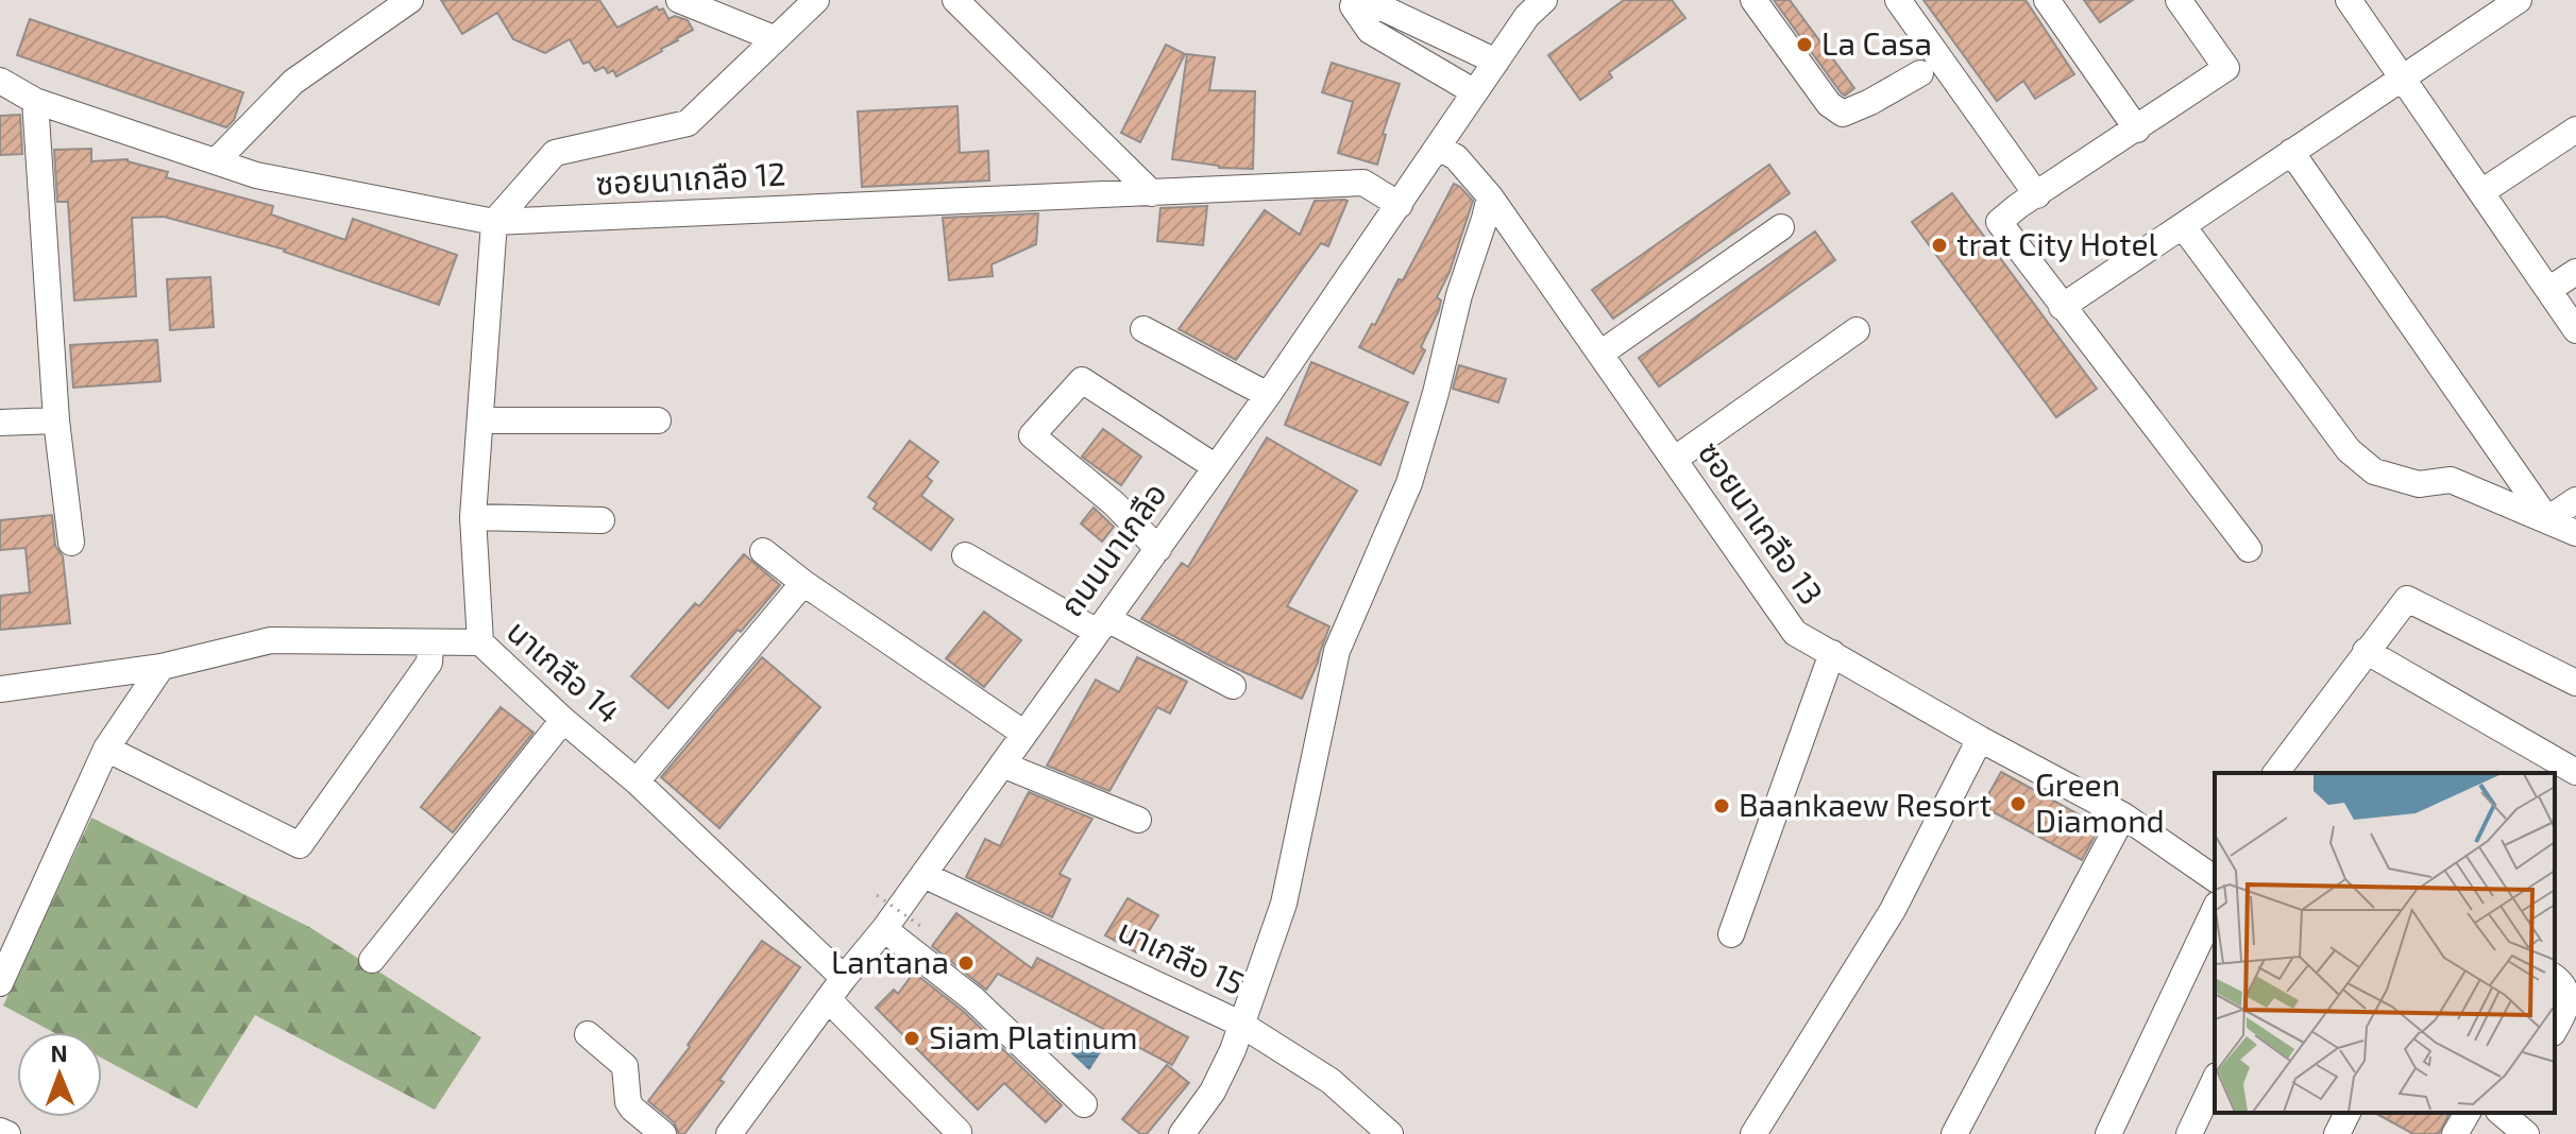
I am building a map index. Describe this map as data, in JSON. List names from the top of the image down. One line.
{"streets":{"street":["ซอยนาเกลือ 12","ซอยนาเกลือ 13","ถนนนาเกลือ","นาเกลือ 14","นาเกลือ 15"]},"crossings":[["ซอยนาเกลือ 12","ถนนนาเกลือ"],["ซอยนาเกลือ 13","ถนนนาเกลือ"],["ถนนนาเกลือ","นาเกลือ 14"],["ถนนนาเกลือ","นาเกลือ 15"]],"places":["La Casa","trat City Hotel","Green Diamond","Baankaew Resort","Lantana","Siam Platinum"],"north":"top"}
